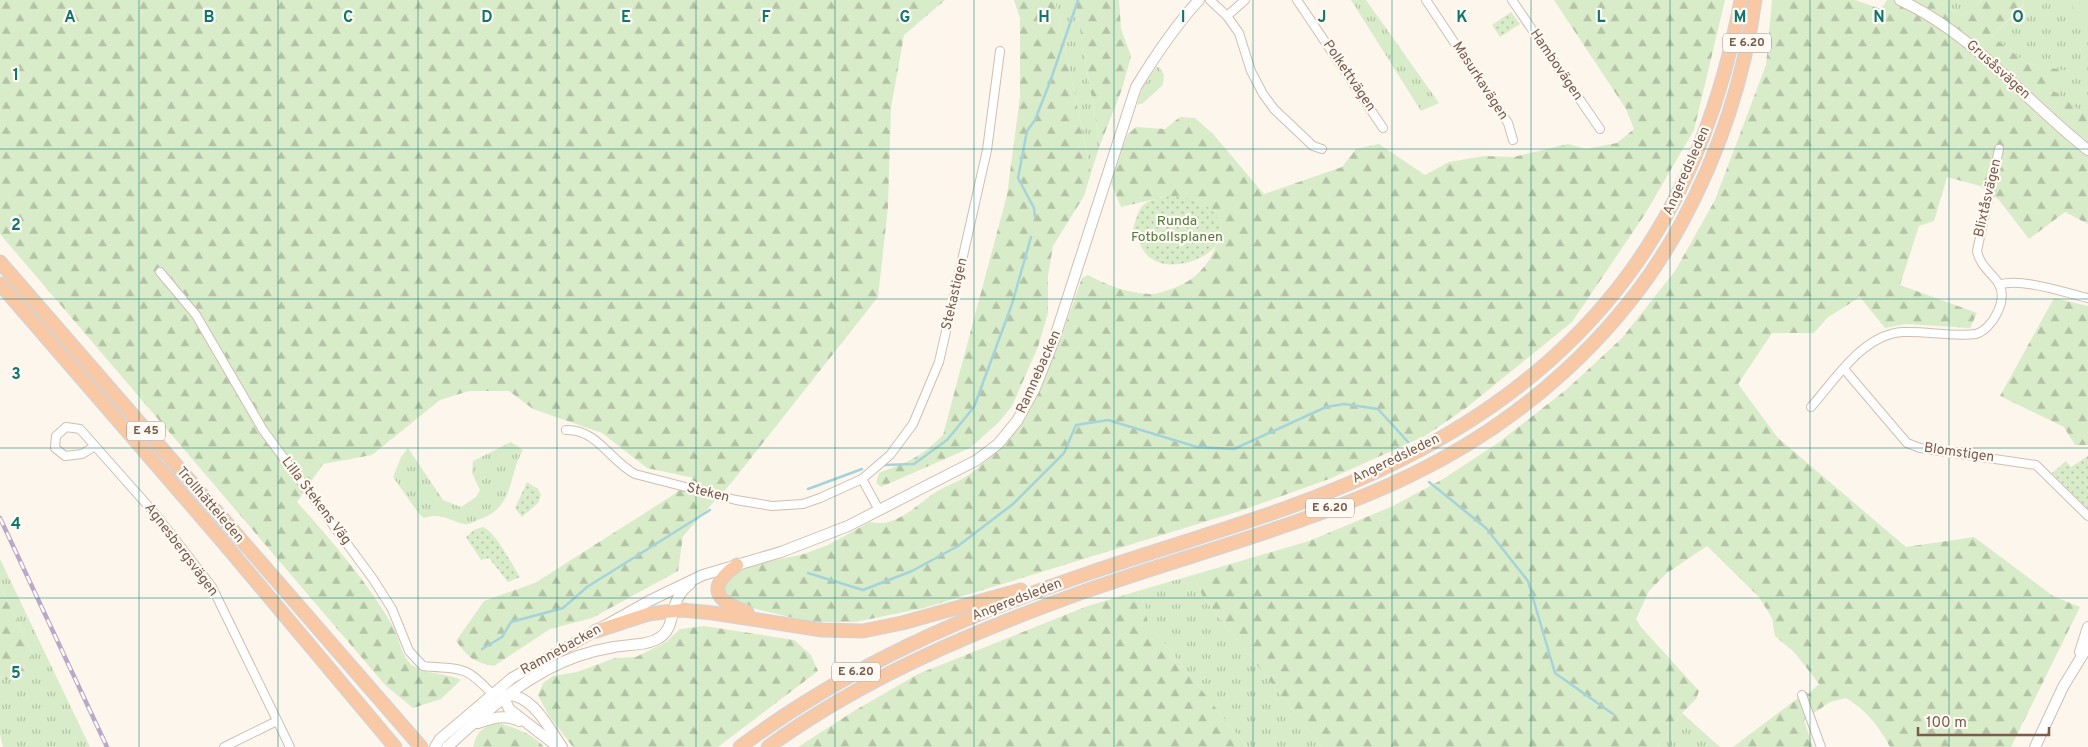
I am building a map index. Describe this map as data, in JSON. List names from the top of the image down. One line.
{"streets":{"highway":["E 6.20","Angeredsleden","E 45","Trollhätteleden"],"street":["Hambovägen","Grusåsvägen","Polkettvägen","Masurkavägen","Blixtåsvägen","Stekastigen","Ramnebacken","Blomstigen","Steken","Lilla Stekens Väg","Agnesbergsvägen"]},"crossings":[["Stekastigen","Steken"],["Ramnebacken","Lilla Stekens Väg"]],"parks":["Runda Fotbollsplanen"],"scale_bar":"100 m","grid":{"columns":["A","B","C","D","E","F","G","H","I","J","K","L","M","N","O"],"rows":["1","2","3","4","5"]}}
